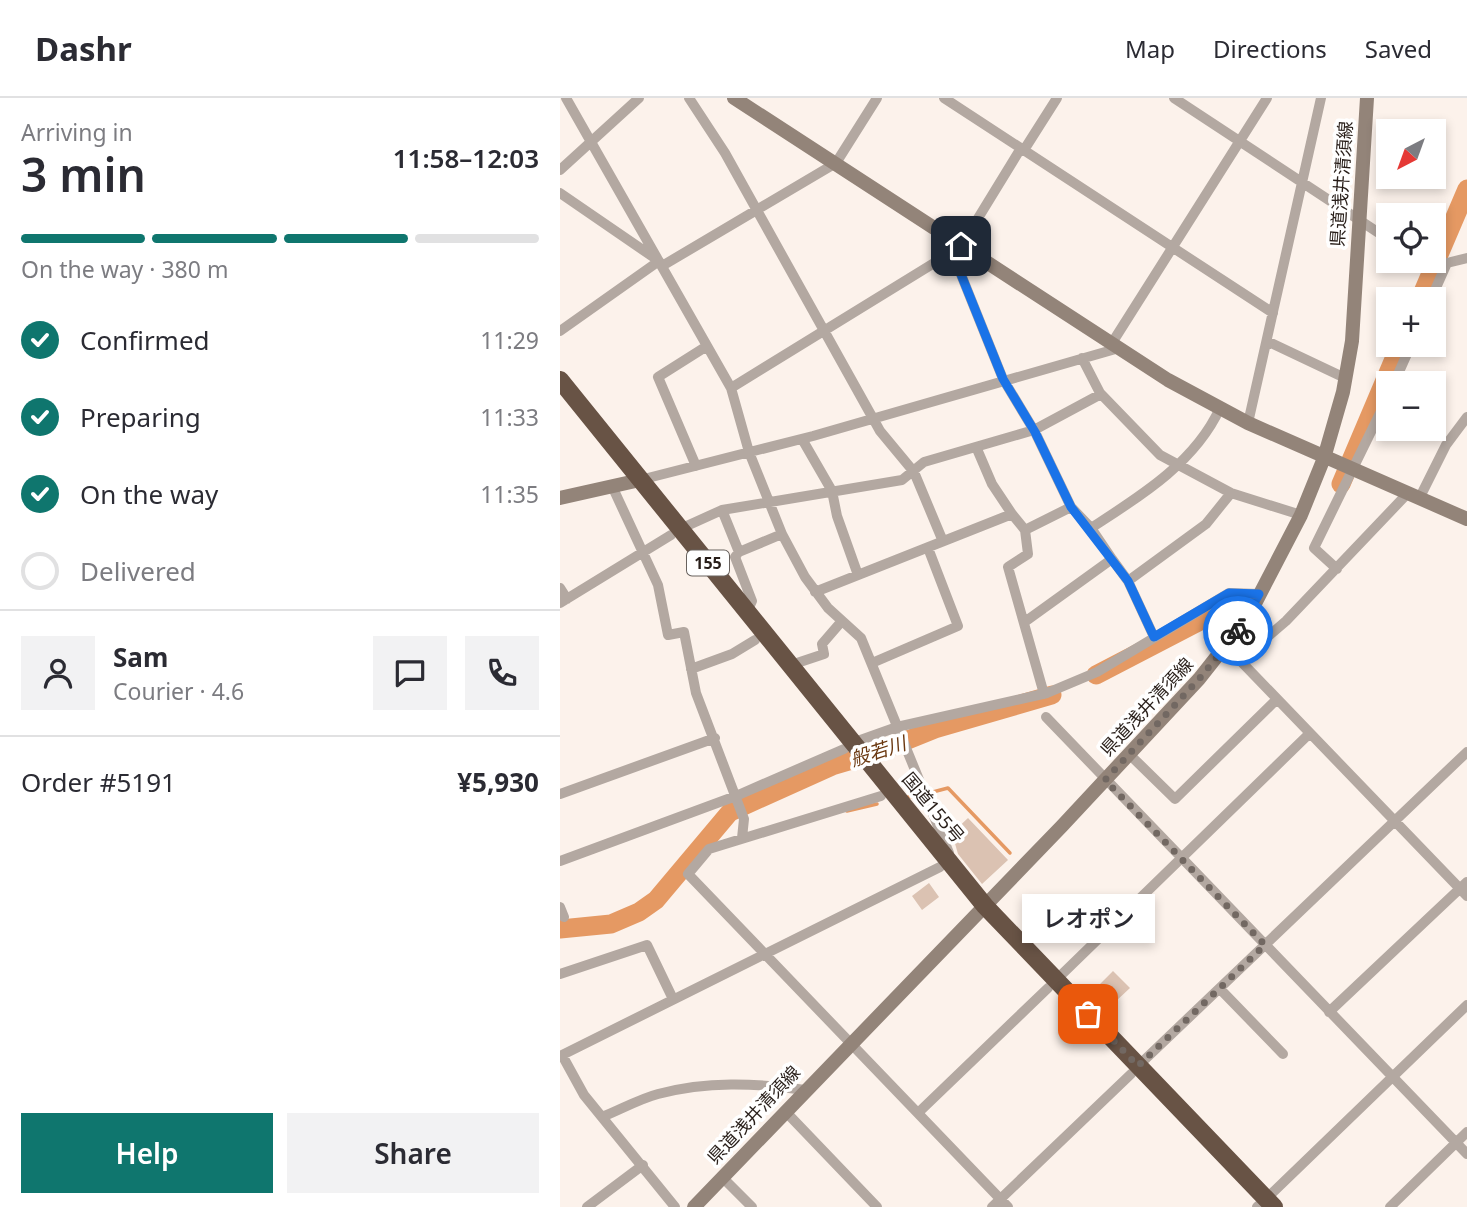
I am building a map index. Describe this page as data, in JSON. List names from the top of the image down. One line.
{"streets":{"highway":["155","国道155号"],"main road":["県道浅井清須線"]},"crossings":[["県道浅井清須線","国道155号"]],"water":["般若川"],"places":["レオポン"],"north":"bottom left","page":{"header":"Dashr","nav":["Map","Directions","Saved"],"heading":["3 min","Arriving in","11:58–12:03"],"panel":["Sam","Courier · 4.6","Order #5191","¥5,930"],"map_buttons":["+","−"],"bar":"On the way · 380 m","list":[["Confirmed","11:29"],["Preparing","11:33"],["On the way","11:35"],"Delivered"],"bubble":"レオポン","buttons":["Help","Share"]}}
